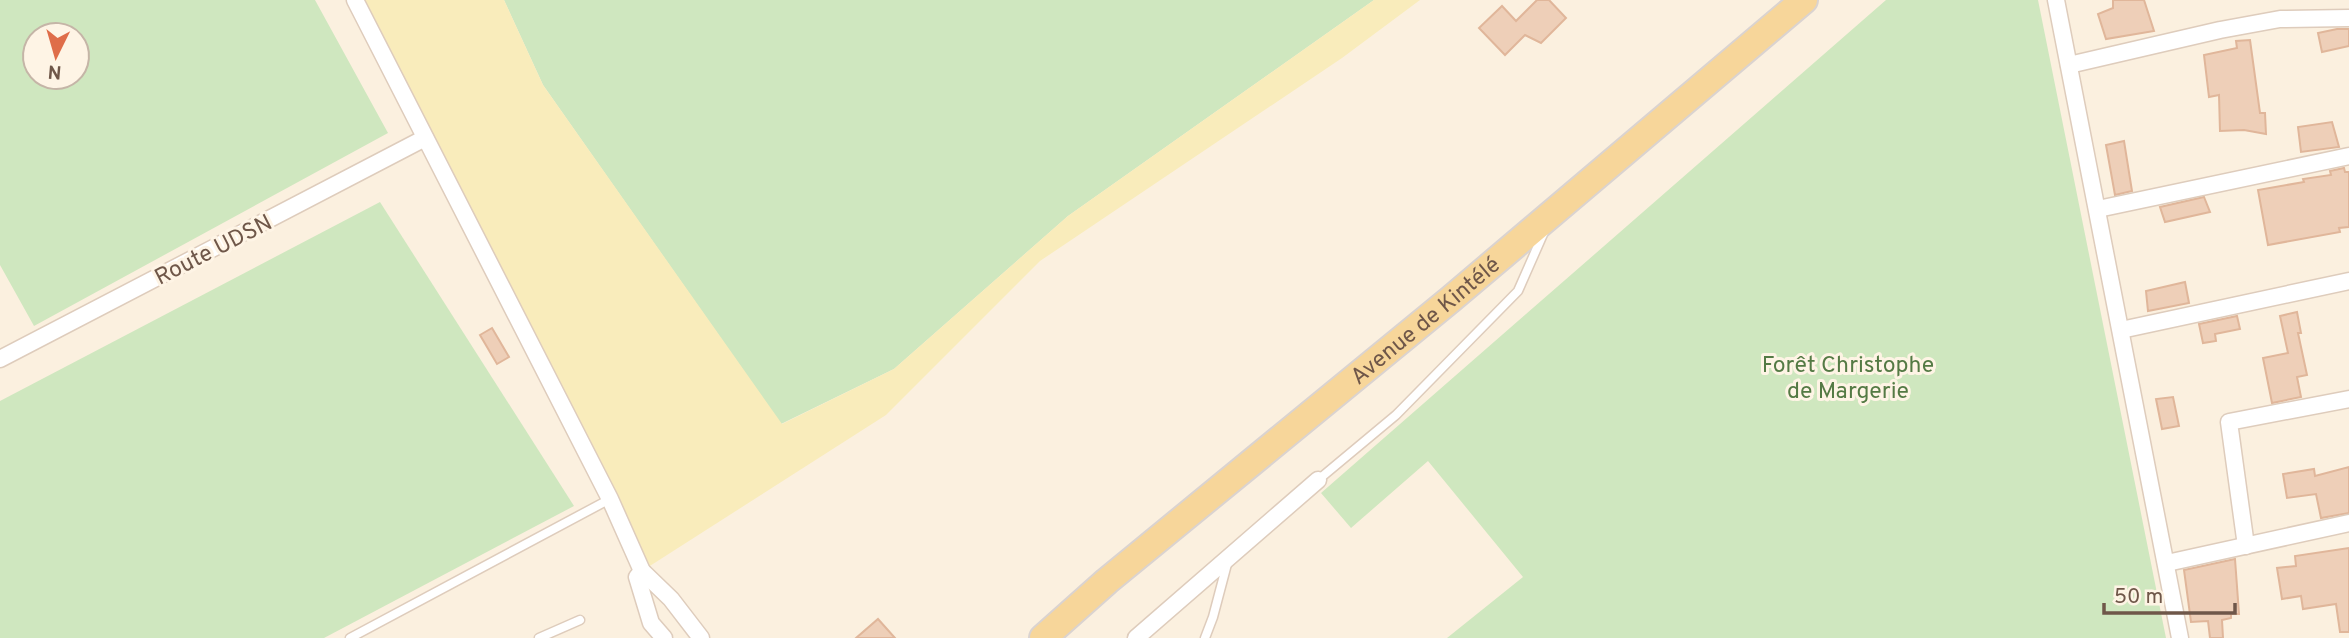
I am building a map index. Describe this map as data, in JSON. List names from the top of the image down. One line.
{"streets":{"main road":["Avenue de Kintélé"],"street":["Route UDSN"]},"parks":["Forêt Christophe de Margerie"],"scale_bar":"50 m","north":"bottom"}
